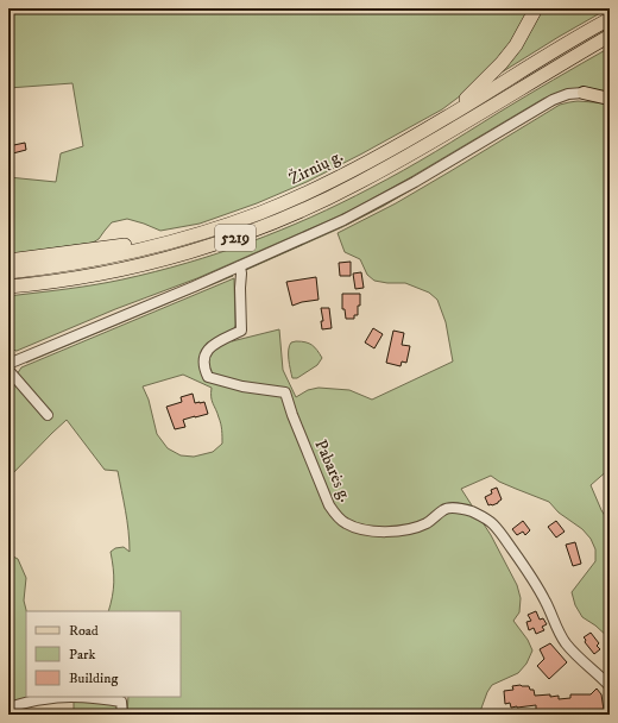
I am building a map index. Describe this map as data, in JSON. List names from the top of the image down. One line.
{"streets":{"highway":["Žirnių g.","5219"],"street":["Pabarės g."]},"crossings":[["Žirnių g.","5219"]],"legend":["Road","Park","Building"]}
